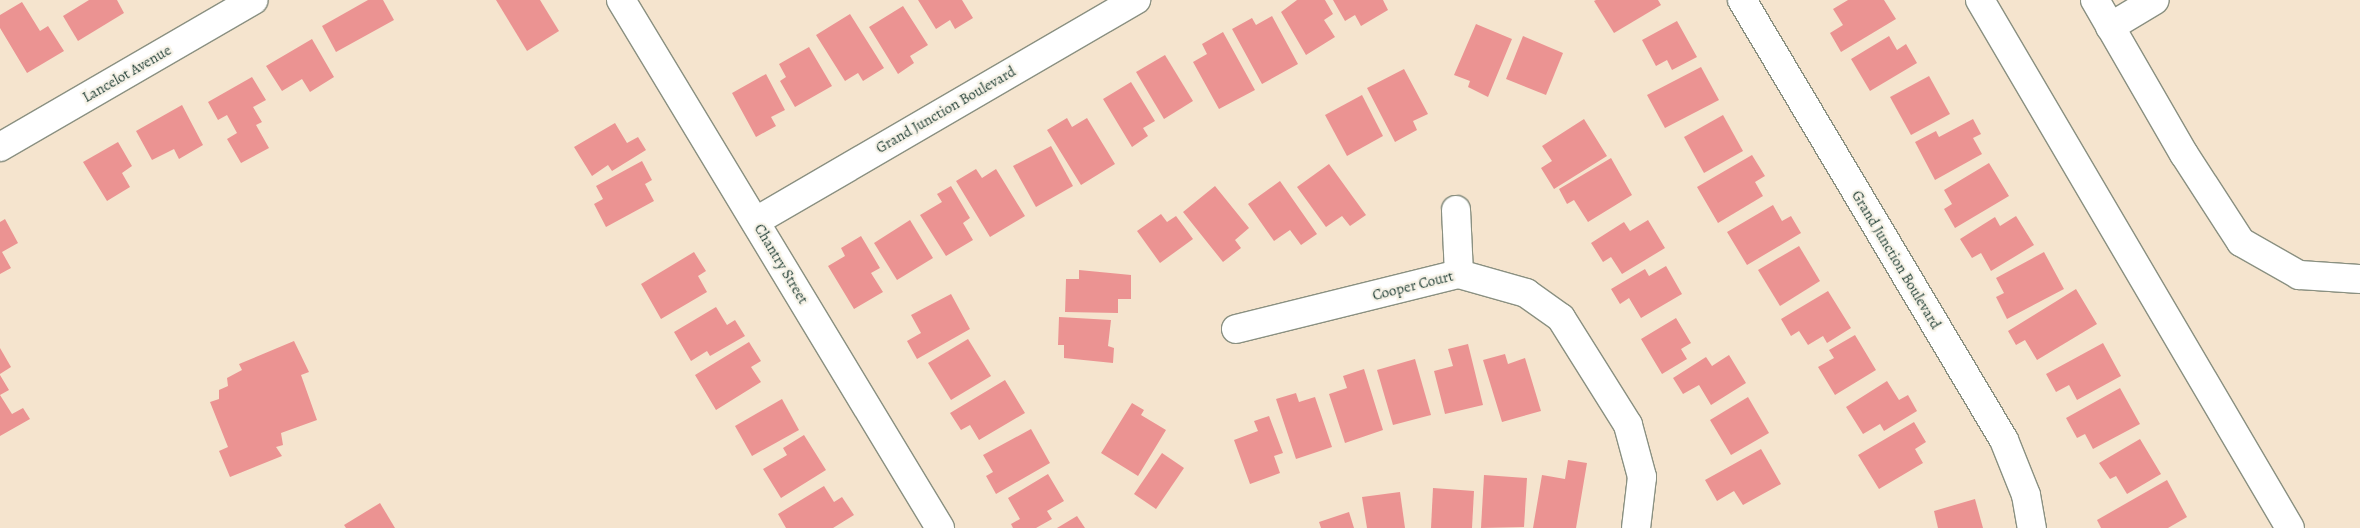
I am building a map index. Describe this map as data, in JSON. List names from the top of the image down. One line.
{"streets":{"street":["Lancelot Avenue","Grand Junction Boulevard","Chantry Street","Cooper Court"]},"crossings":[["Grand Junction Boulevard","Chantry Street"]]}
